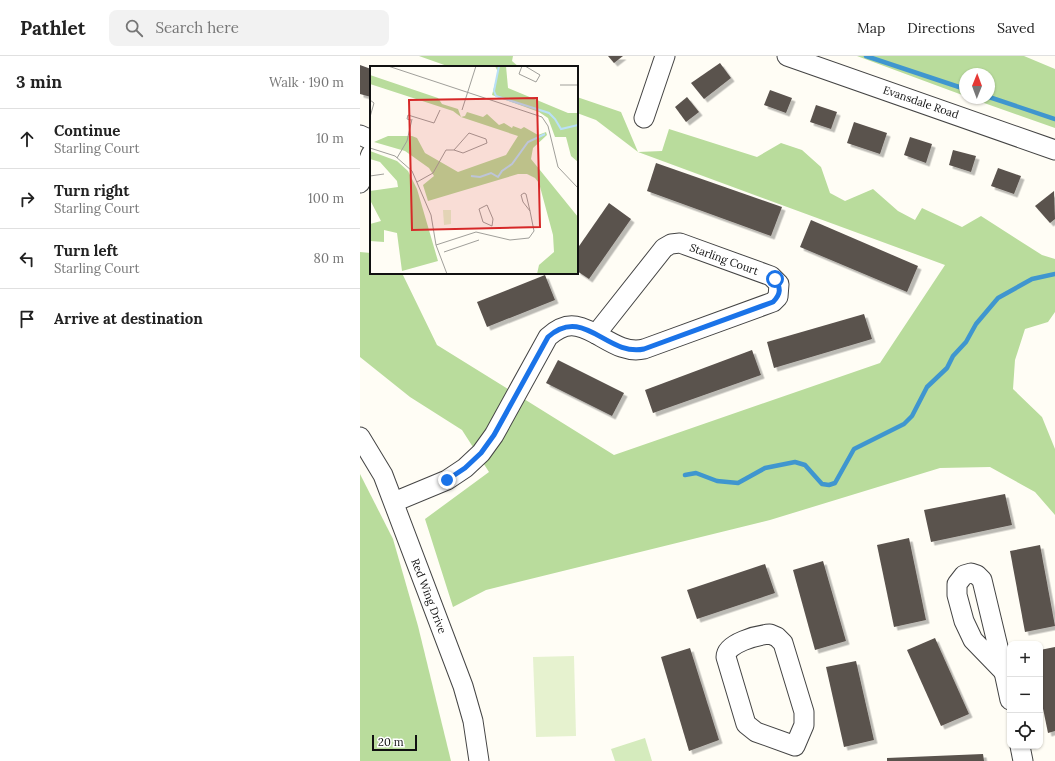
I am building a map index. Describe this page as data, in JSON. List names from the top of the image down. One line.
{"streets":{"street":["Evansdale Road","Starling Court","Red Wing Drive"]},"crossings":[["Starling Court","Red Wing Drive"]],"scale_bar":"20 m","north":"top","page":{"header":"Pathlet","search":"Search here","nav":["Map","Directions","Saved"],"heading":["3 min","Walk · 190 m"],"list":[["Continue","Starling Court","10 m"],["Turn right","Starling Court","100 m"],["Turn left","Starling Court","80 m"],"Arrive at destination"],"map_buttons":["+","−"],"scale":"20 m"}}
